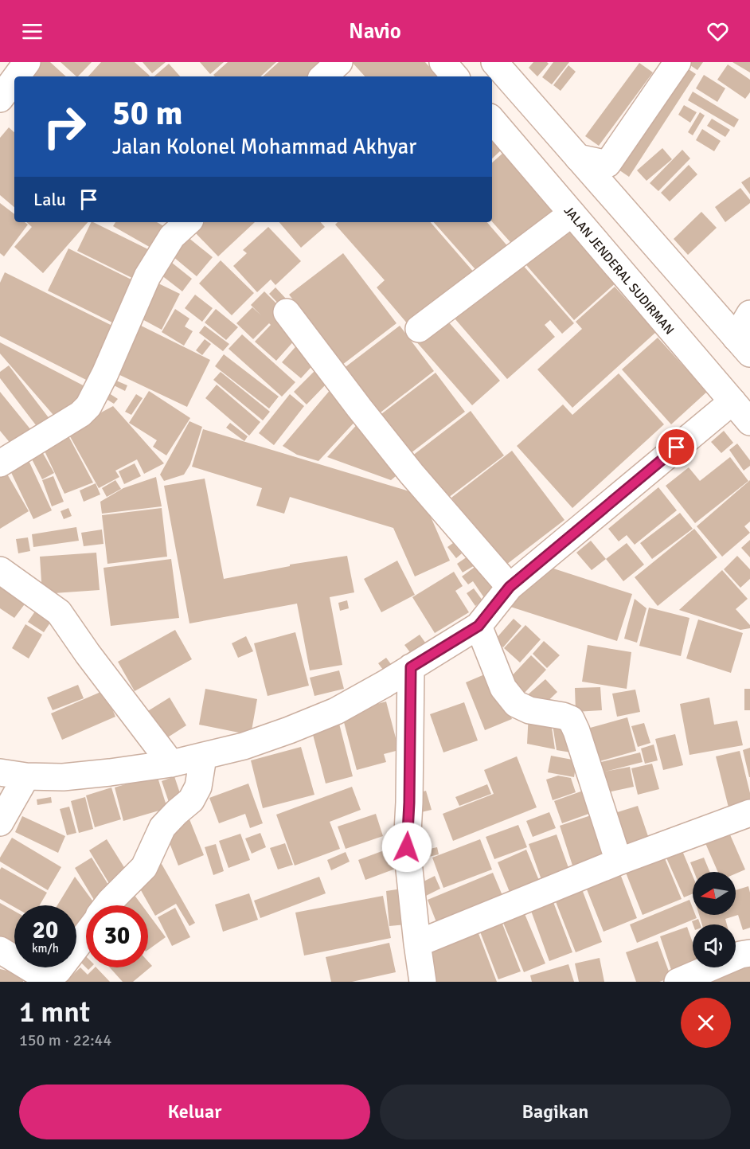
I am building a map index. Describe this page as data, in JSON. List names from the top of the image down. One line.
{"streets":{"street":["JALAN JENDERAL SUDIRMAN"]},"north":"left","page":{"header":"Navio","turn":["50 m","Jalan Kolonel Mohammad Akhyar"],"then":"Lalu","speed":"20 km/h","limit":"30","heading":["1 mnt","150 m · 22:44"],"buttons":["Keluar","Bagikan"]}}
